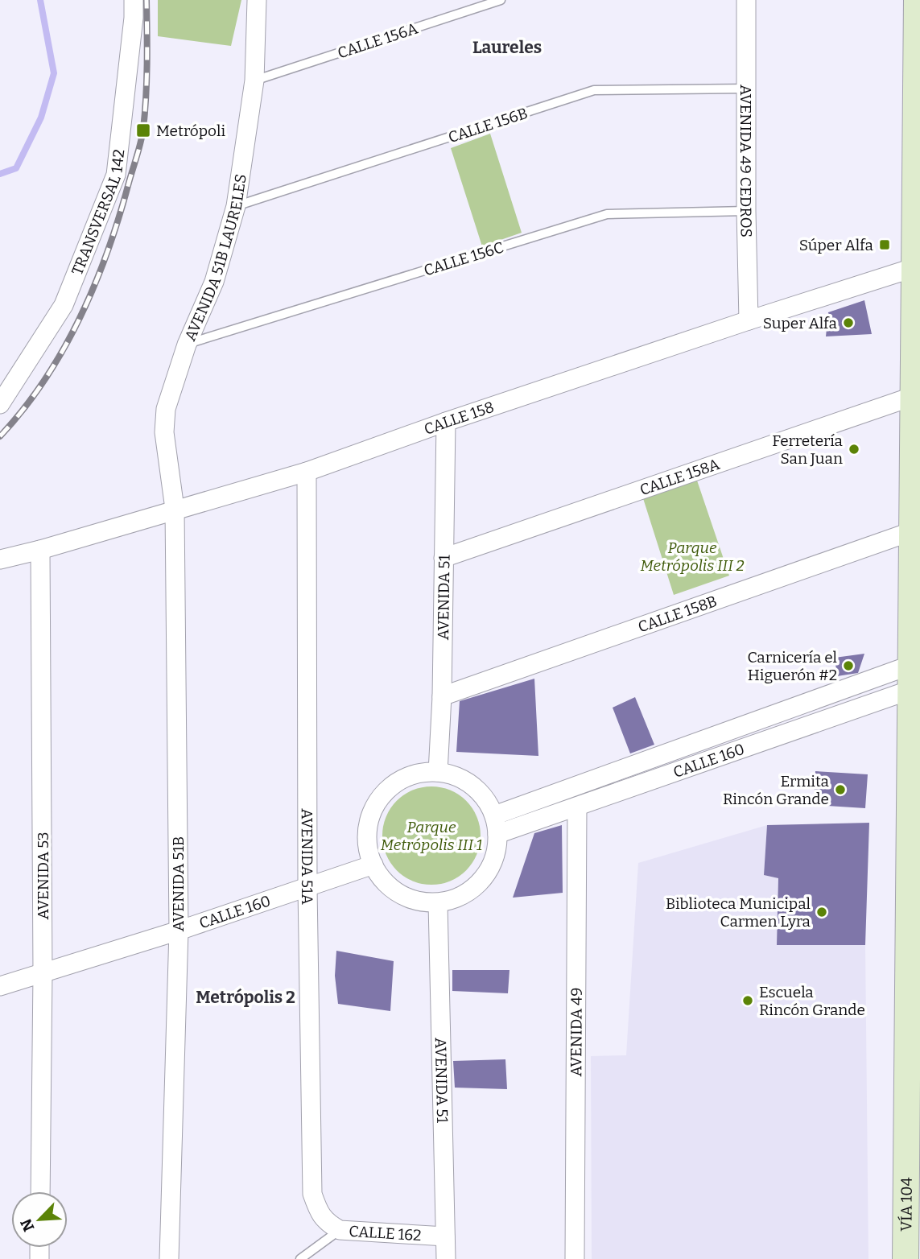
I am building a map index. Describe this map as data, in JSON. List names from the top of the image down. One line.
{"streets":{"main road":["VÍA 104"],"street":["AVENIDA 49 CEDROS","TRANSVERSAL 142","AVENIDA 51B LAURELES","CALLE 158","CALLE 158A","AVENIDA 51","CALLE 158B","CALLE 160","AVENIDA 51A","AVENIDA 53","AVENIDA 51B","AVENIDA 49","CALLE 162"],"lane":["CALLE 156A","CALLE 156B","CALLE 156C"]},"crossings":[["CALLE 156A","AVENIDA 51B LAURELES"],["CALLE 156B","AVENIDA 49 CEDROS"],["CALLE 156B","AVENIDA 51B LAURELES"],["AVENIDA 49 CEDROS","CALLE 156C"],["AVENIDA 49 CEDROS","CALLE 158"],["AVENIDA 51B LAURELES","CALLE 156C"],["AVENIDA 51B LAURELES","CALLE 158"],["AVENIDA 51B LAURELES","AVENIDA 51B"],["CALLE 158","AVENIDA 51"],["CALLE 158","AVENIDA 51A"],["CALLE 158","AVENIDA 53"],["CALLE 158","AVENIDA 51B"],["CALLE 158","VÍA 104"],["CALLE 158A","AVENIDA 51"],["CALLE 158A","VÍA 104"],["AVENIDA 51","CALLE 158B"],["AVENIDA 51","CALLE 160"],["AVENIDA 51","CALLE 162"],["CALLE 158B","VÍA 104"],["CALLE 160","AVENIDA 51A"],["CALLE 160","AVENIDA 53"],["CALLE 160","AVENIDA 51B"],["CALLE 160","AVENIDA 49"],["CALLE 160","VÍA 104"],["AVENIDA 51A","CALLE 162"]],"districts":["Laureles","Metrópolis 2"],"parks":["Parque Metrópolis III 2","Parque Metrópolis III 1"],"places":{"transit":["Metrópoli","Súper Alfa"],"other":["Super Alfa","Ferretería San Juan","Carnicería el Higuerón #2","Ermita Rincón Grande","Biblioteca Municipal Carmen Lyra","Escuela Rincón Grande"]},"north":"bottom left"}
